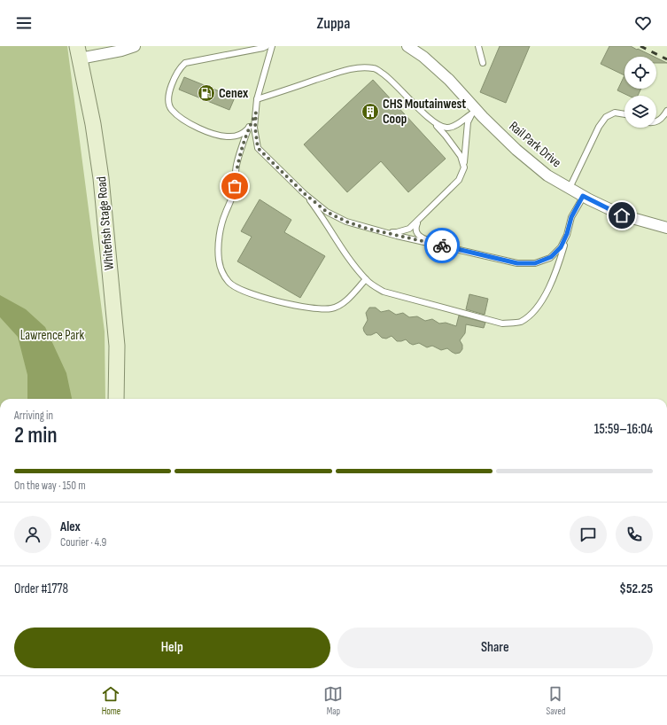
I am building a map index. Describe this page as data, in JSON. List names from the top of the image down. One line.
{"streets":{"main road":["Whitefish Stage Road"],"street":["Rail Park Drive"]},"parks":["Lawrence Park"],"places":{"fuel station":["Cenex"],"building":["CHS Moutainwest Coop"]},"page":{"header":"Zuppa","heading":["2 min","Arriving in","15:59–16:04"],"panel":["Alex","Courier · 4.9","Order #1778","$52.25"],"bar":"On the way · 150 m","buttons":["Help","Share"],"tabs":["Home","Map","Saved"]}}
